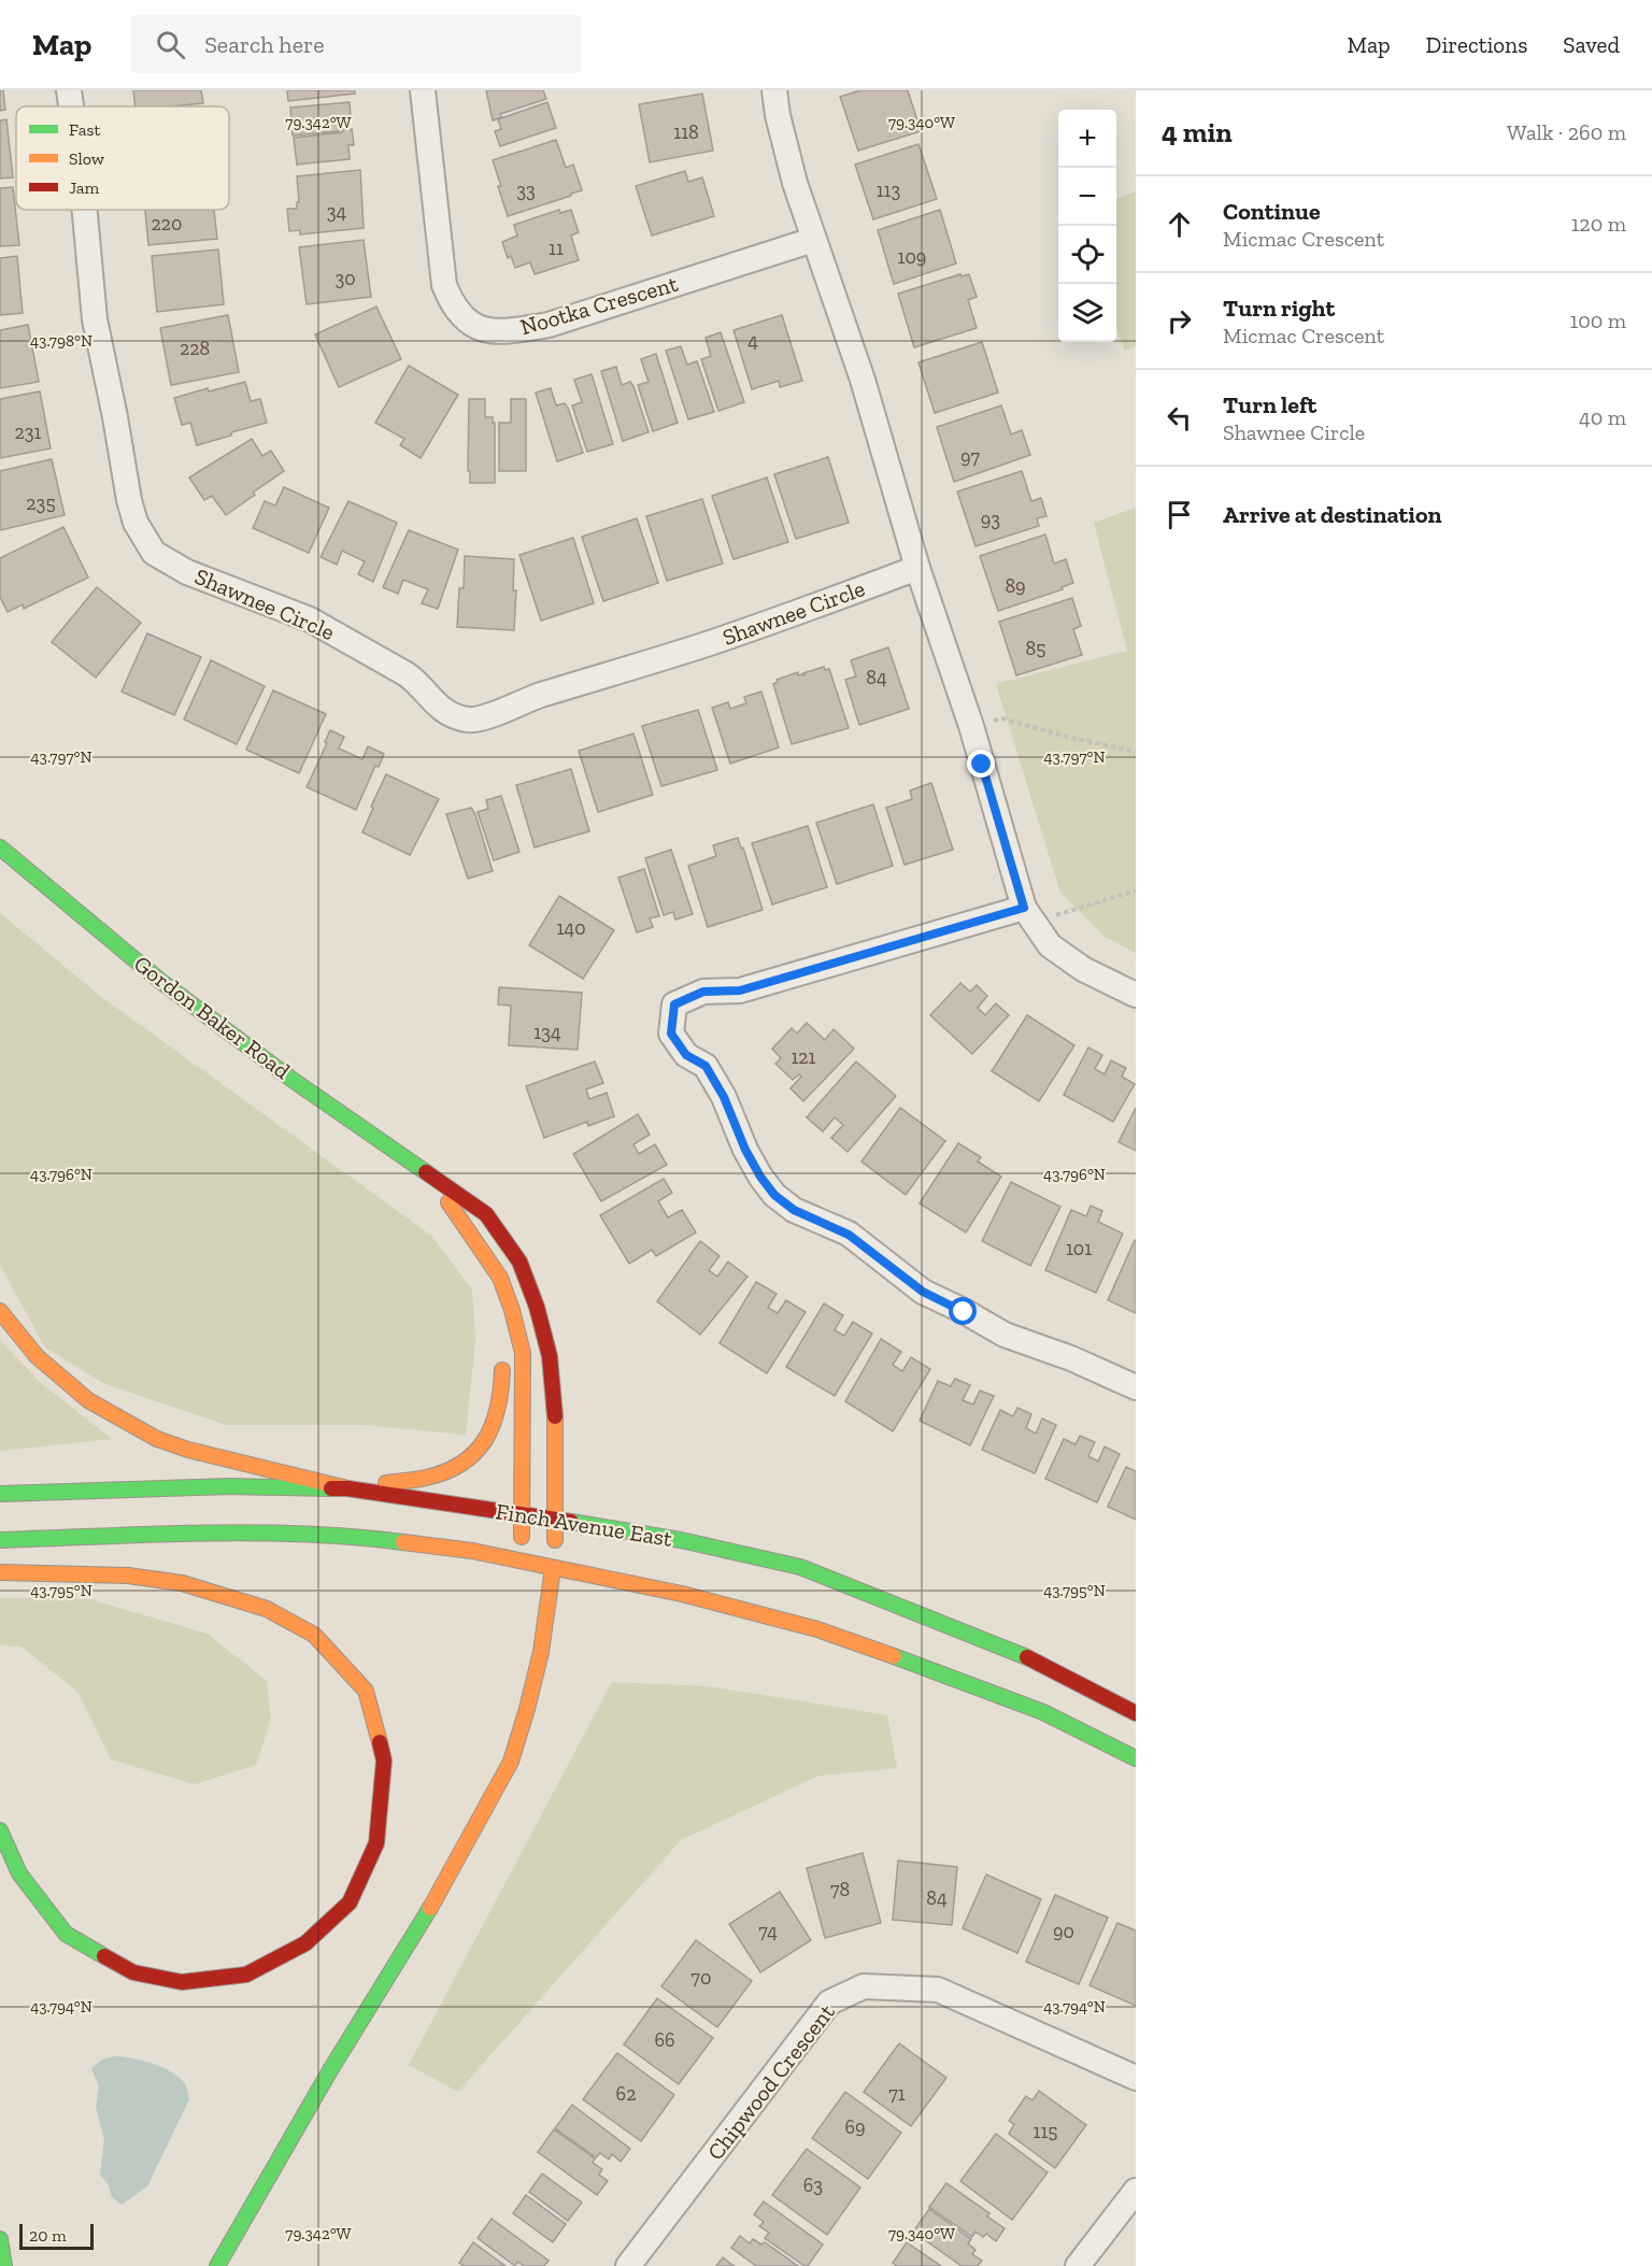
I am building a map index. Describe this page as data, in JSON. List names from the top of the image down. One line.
{"streets":{"main road":["Gordon Baker Road","Finch Avenue East"],"street":["Nootka Crescent","Shawnee Circle","Chipwood Crescent"]},"crossings":[["Gordon Baker Road","Finch Avenue East"]],"house_numbers":["118","33","113","34","220","11","109","30","4","228","231","97","235","93","89","85","84","140","134","121","101","78","84","74","90","70","66","62","71","69","115","63"],"legend":["Fast","Slow","Jam"],"scale_bar":"20 m","page":{"header":"Map","search":"Search here","nav":["Map","Directions","Saved"],"heading":["4 min","Walk · 260 m"],"map_buttons":["+","−"],"list":[["Continue","Micmac Crescent","120 m"],["Turn right","Micmac Crescent","100 m"],["Turn left","Shawnee Circle","40 m"],"Arrive at destination"],"scale":"20 m"},"coordinates":["79.342°W","79.340°W","43.798°N","43.797°N","43.796°N","43.795°N","43.794°N"]}
